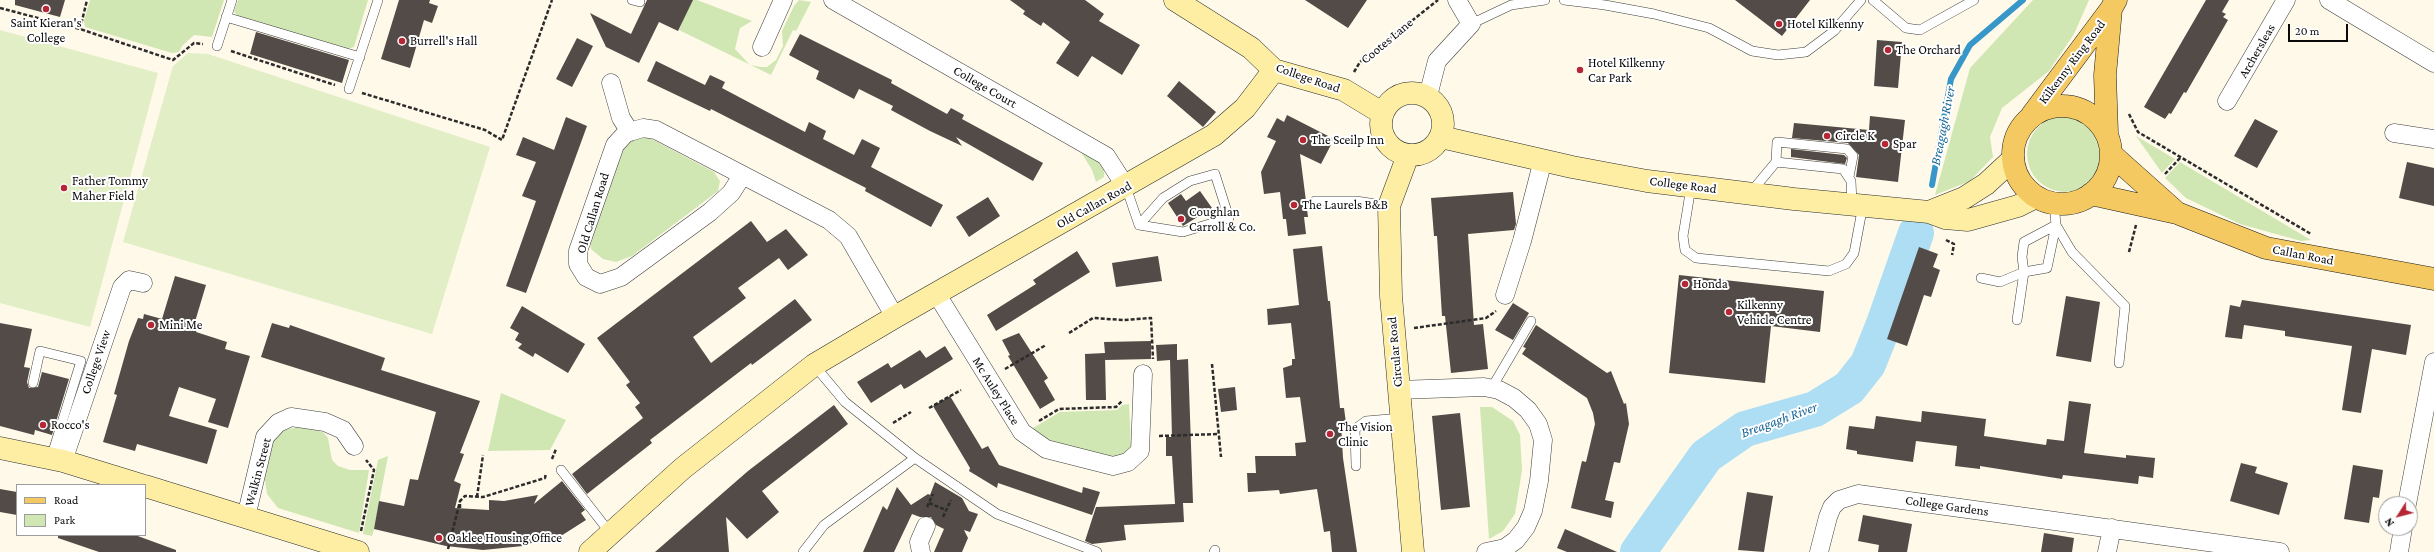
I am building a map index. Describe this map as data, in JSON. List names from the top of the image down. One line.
{"streets":{"main road":["Kilkenny Ring Road","College Road","Old Callan Road","Callan Road","Circular Road","Walkin Street"],"street":["Archersleas","College Court","College View","Mc Auley Place","College Gardens"],"path":["Cootes Lane"]},"crossings":[["Cootes Lane","College Road"],["Kilkenny Ring Road","College Road"],["Kilkenny Ring Road","Callan Road"],["College Road","Old Callan Road"],["College Road","Callan Road"],["College Road","Circular Road"],["College Court","Old Callan Road"],["Old Callan Road","Mc Auley Place"]],"water":["Breagagh River"],"places":["Saint Kieran's College","Hotel Kilkenny","Burrell's Hall","The Orchard","Hotel Kilkenny Car Park","Circle K","The Sceilp Inn","Spar","Father Tommy Maher Field","The Laurels B&B","Coughlan Carroll & Co.","Honda","Kilkenny Vehicle Centre","Mini Me","Rocco's","The Vision Clinic","Oaklee Housing Office"],"legend":["Road","Park"],"scale_bar":"20 m","north":"bottom left"}
